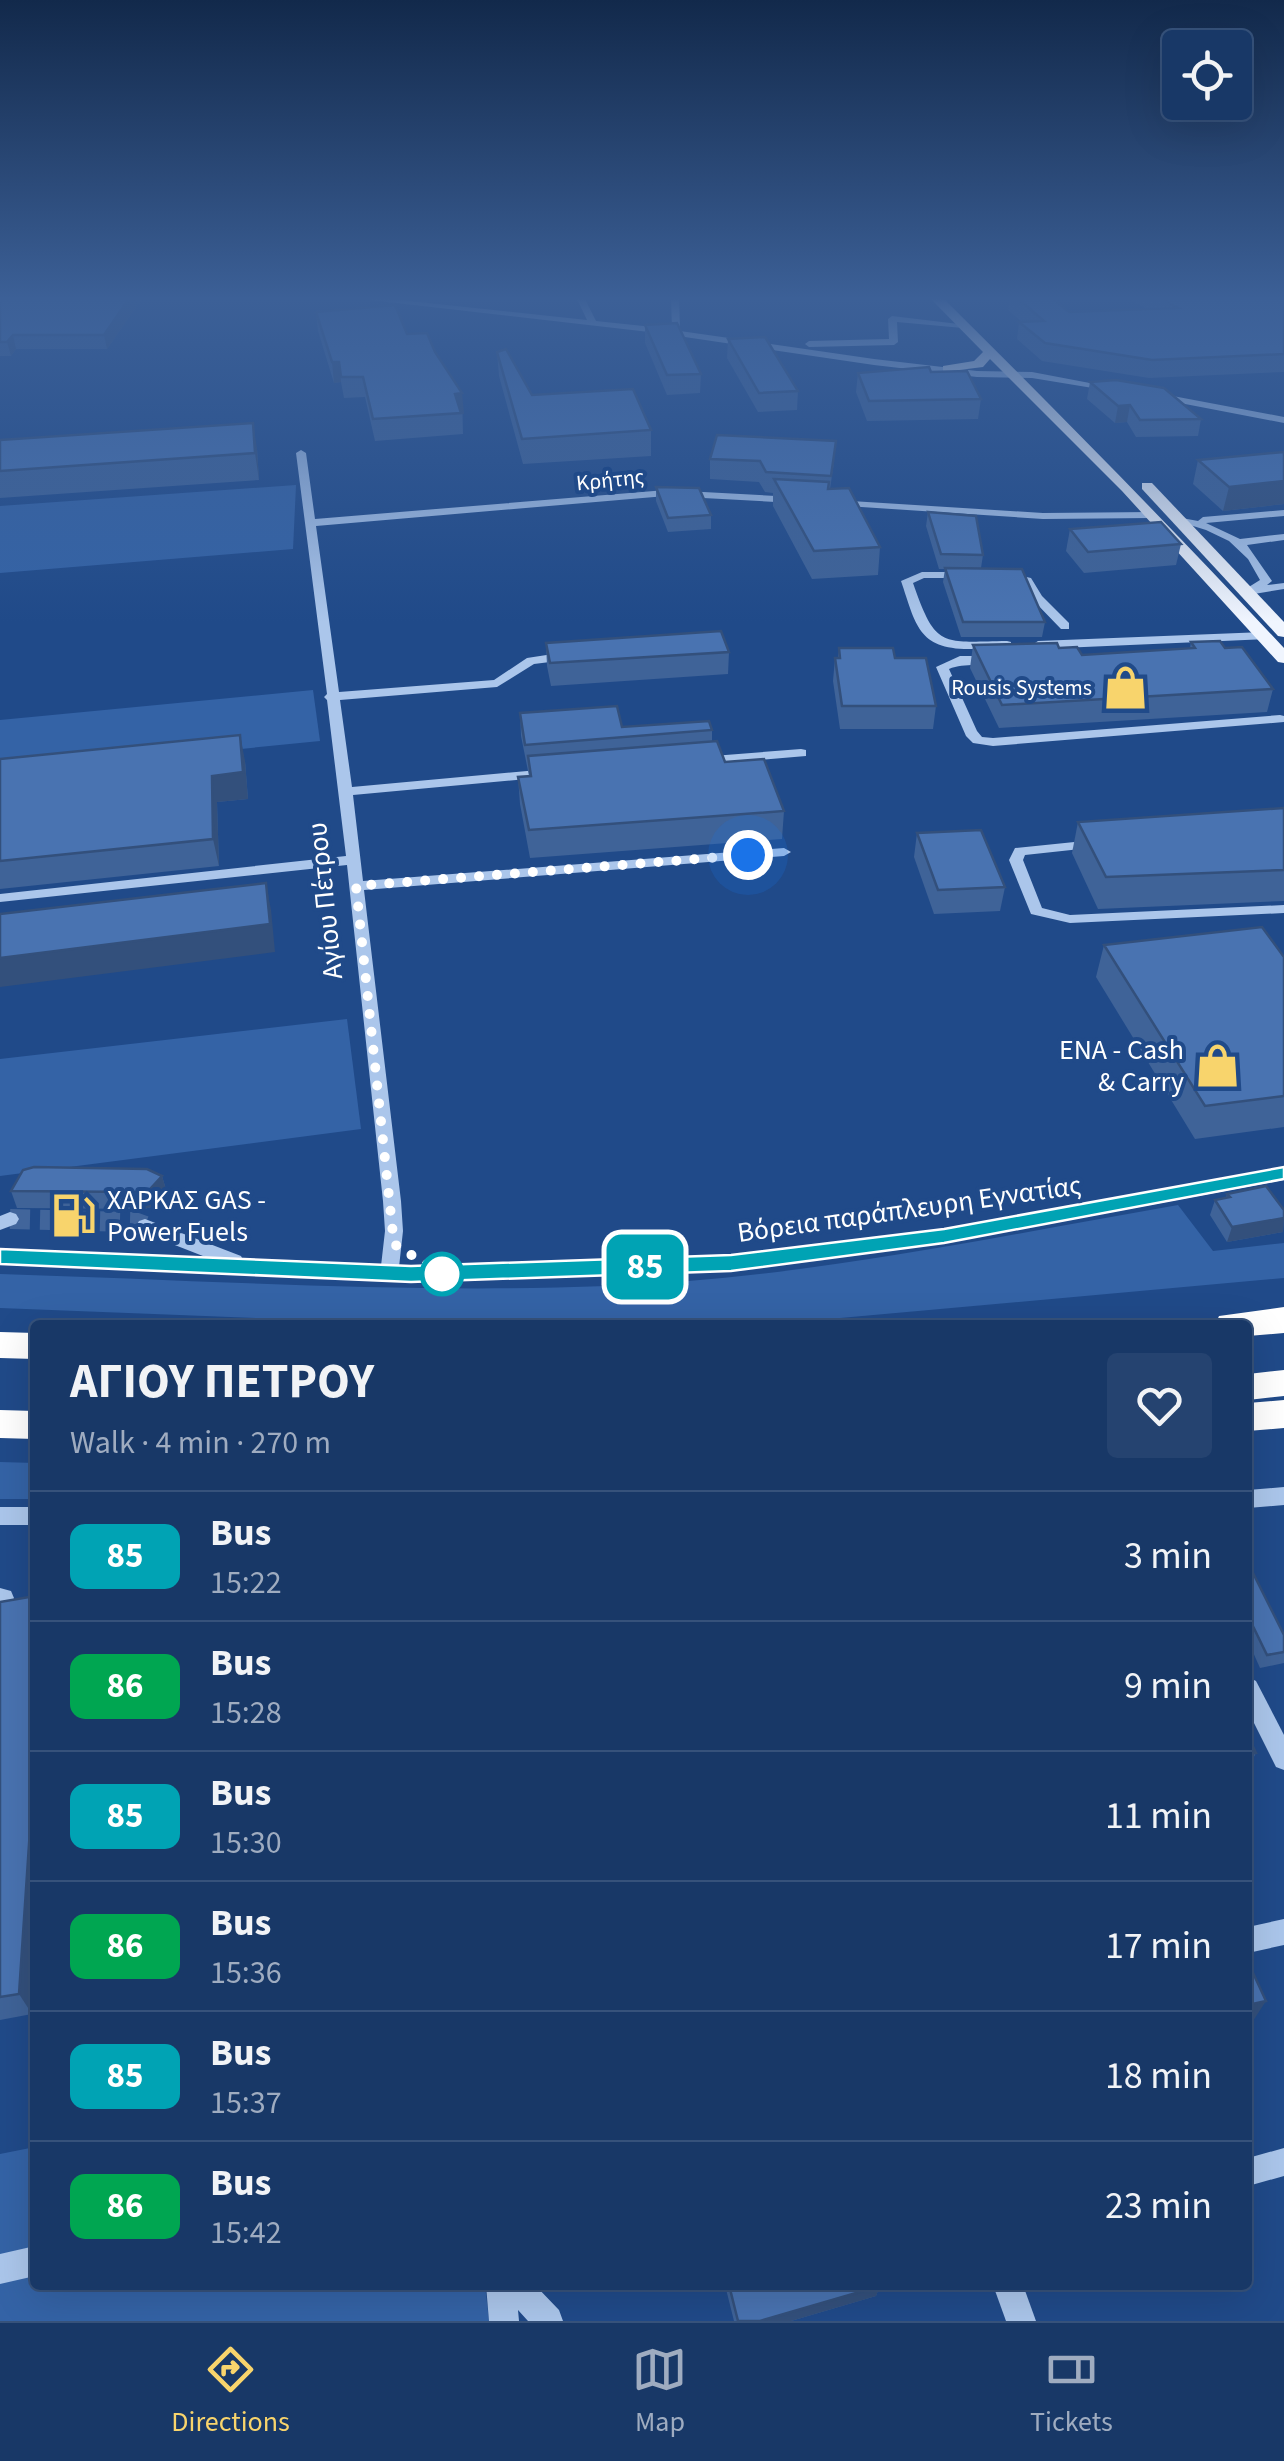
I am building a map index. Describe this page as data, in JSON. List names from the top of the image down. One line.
{"streets":{"street":["Κρήτης","Αγίου Πέτρου","Βόρεια παράπλευρη Εγνατίας"]},"crossings":[["Κρήτης","Αγίου Πέτρου"],["Αγίου Πέτρου","Βόρεια παράπλευρη Εγνατίας"]],"places":{"shop":["Rousis Systems","ENA - Cash & Carry"],"fuel station":["ΧΑΡΚΑΣ GAS - Power Fuels"]},"lines":["bus line 85"],"page":{"on_map":"85","heading":["ΑΓΙΟΥ ΠΕΤΡΟΥ","Walk · 4 min · 270 m"],"list":[{"mark":"85","name":"Bus","note":"15:22","value":"3 min"},{"mark":"86","name":"Bus","note":"15:28","value":"9 min"},{"mark":"85","name":"Bus","note":"15:30","value":"11 min"},{"mark":"86","name":"Bus","note":"15:36","value":"17 min"},{"mark":"85","name":"Bus","note":"15:37","value":"18 min"},{"mark":"86","name":"Bus","note":"15:42","value":"23 min"}],"tabs":["Directions","Map","Tickets"]}}
